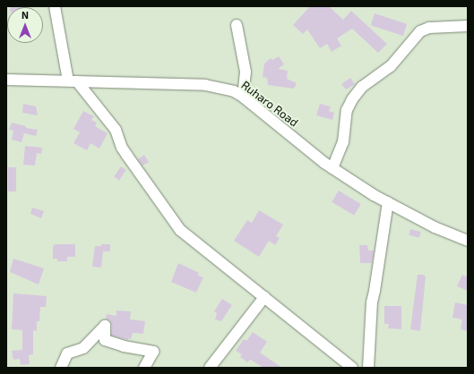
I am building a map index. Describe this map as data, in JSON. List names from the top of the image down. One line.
{"streets":{"street":["Ruharo Road"]},"north":"top"}
